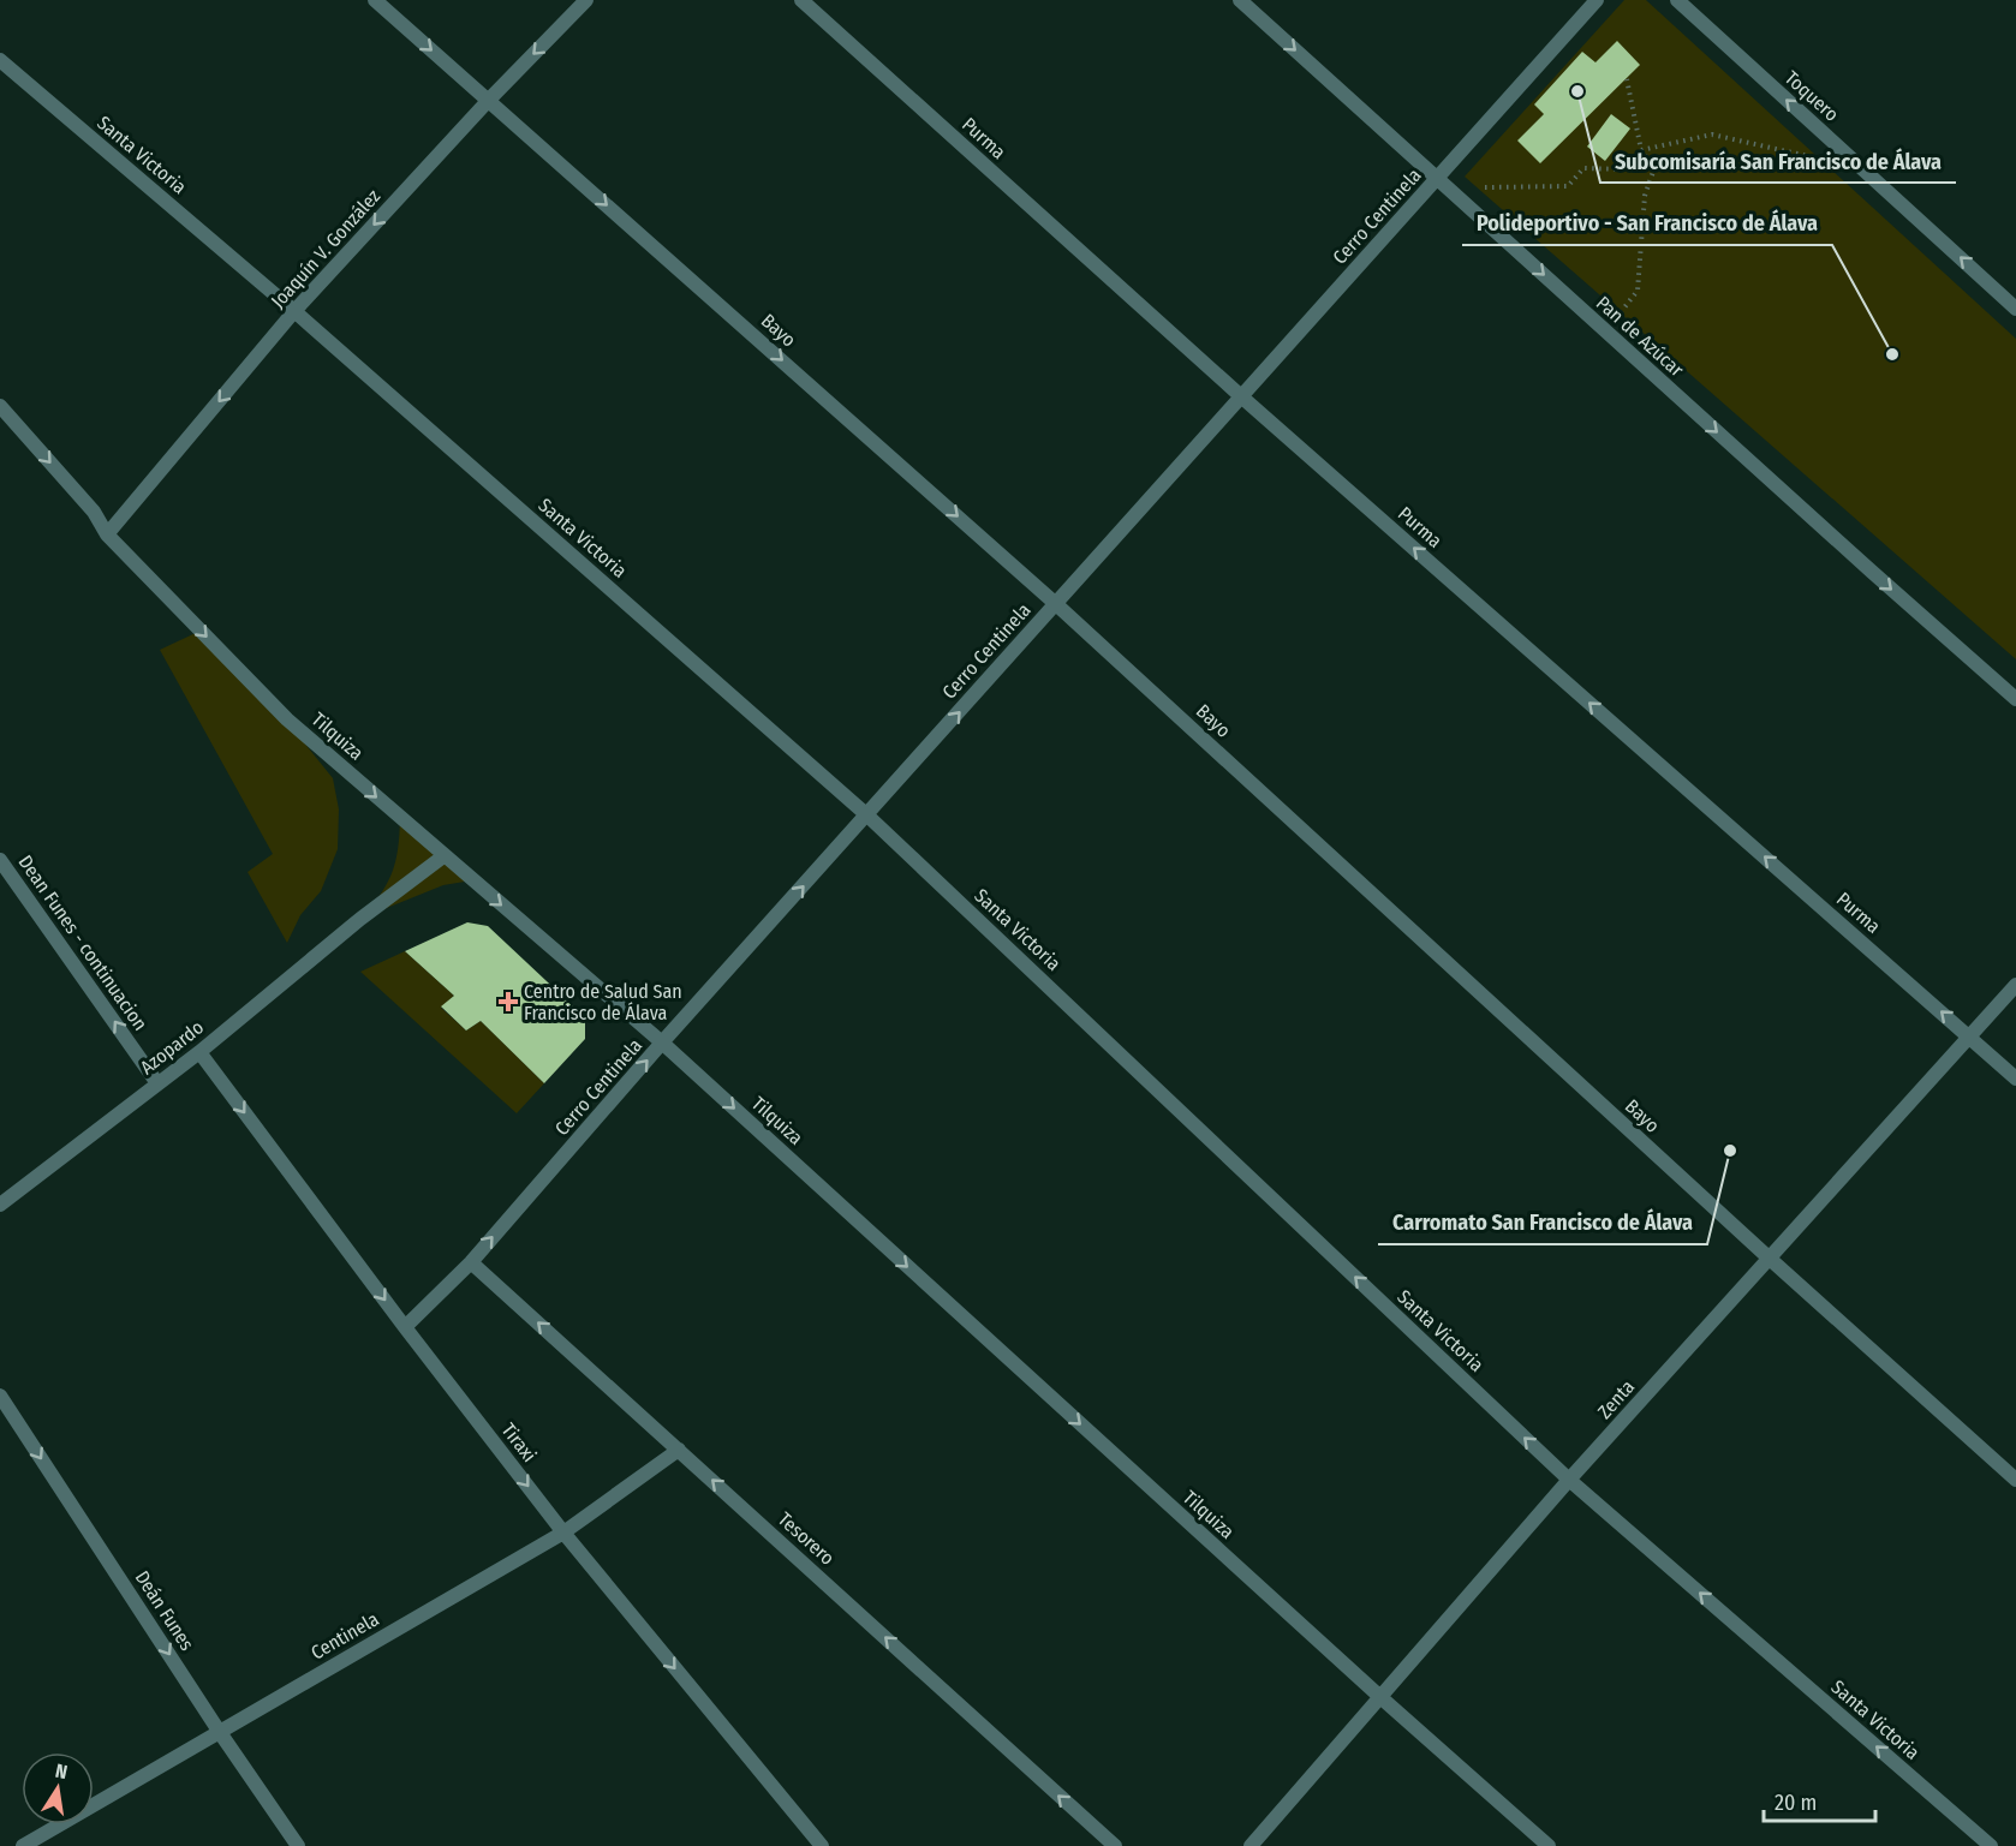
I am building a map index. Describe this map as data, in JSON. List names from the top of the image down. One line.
{"streets":{"street":["Toquero","Purma","Santa Victoria","Cerro Centinela","Joaquín V. González","Bayo","Pan de Azúcar","Tilquiza","Dean Funes - continuacion","Azopardo","Zenta","Tiraxi","Tesorero","Deán Funes","Centinela"]},"crossings":[["Purma","Cerro Centinela"],["Purma","Zenta"],["Santa Victoria","Cerro Centinela"],["Santa Victoria","Joaquín V. González"],["Santa Victoria","Zenta"],["Cerro Centinela","Bayo"],["Cerro Centinela","Pan de Azúcar"],["Cerro Centinela","Tilquiza"],["Cerro Centinela","Tiraxi"],["Cerro Centinela","Tesorero"],["Joaquín V. González","Bayo"],["Joaquín V. González","Tilquiza"],["Bayo","Zenta"],["Tilquiza","Azopardo"],["Tilquiza","Zenta"],["Dean Funes - continuacion","Azopardo"],["Azopardo","Tiraxi"],["Tiraxi","Centinela"],["Tesorero","Centinela"],["Deán Funes","Centinela"]],"one_way":["Toquero","Purma","Santa Victoria","Cerro Centinela","Joaquín V. González","Bayo","Pan de Azúcar","Tilquiza","Dean Funes - continuacion","Tiraxi","Tesorero","Deán Funes"],"places":{"other":["Subcomisaría San Francisco de Álava","Polideportivo - San Francisco de Álava","Carromato San Francisco de Álava"],"health":["Centro de Salud San Francisco de Álava"]},"scale_bar":"20 m","north":"top"}
